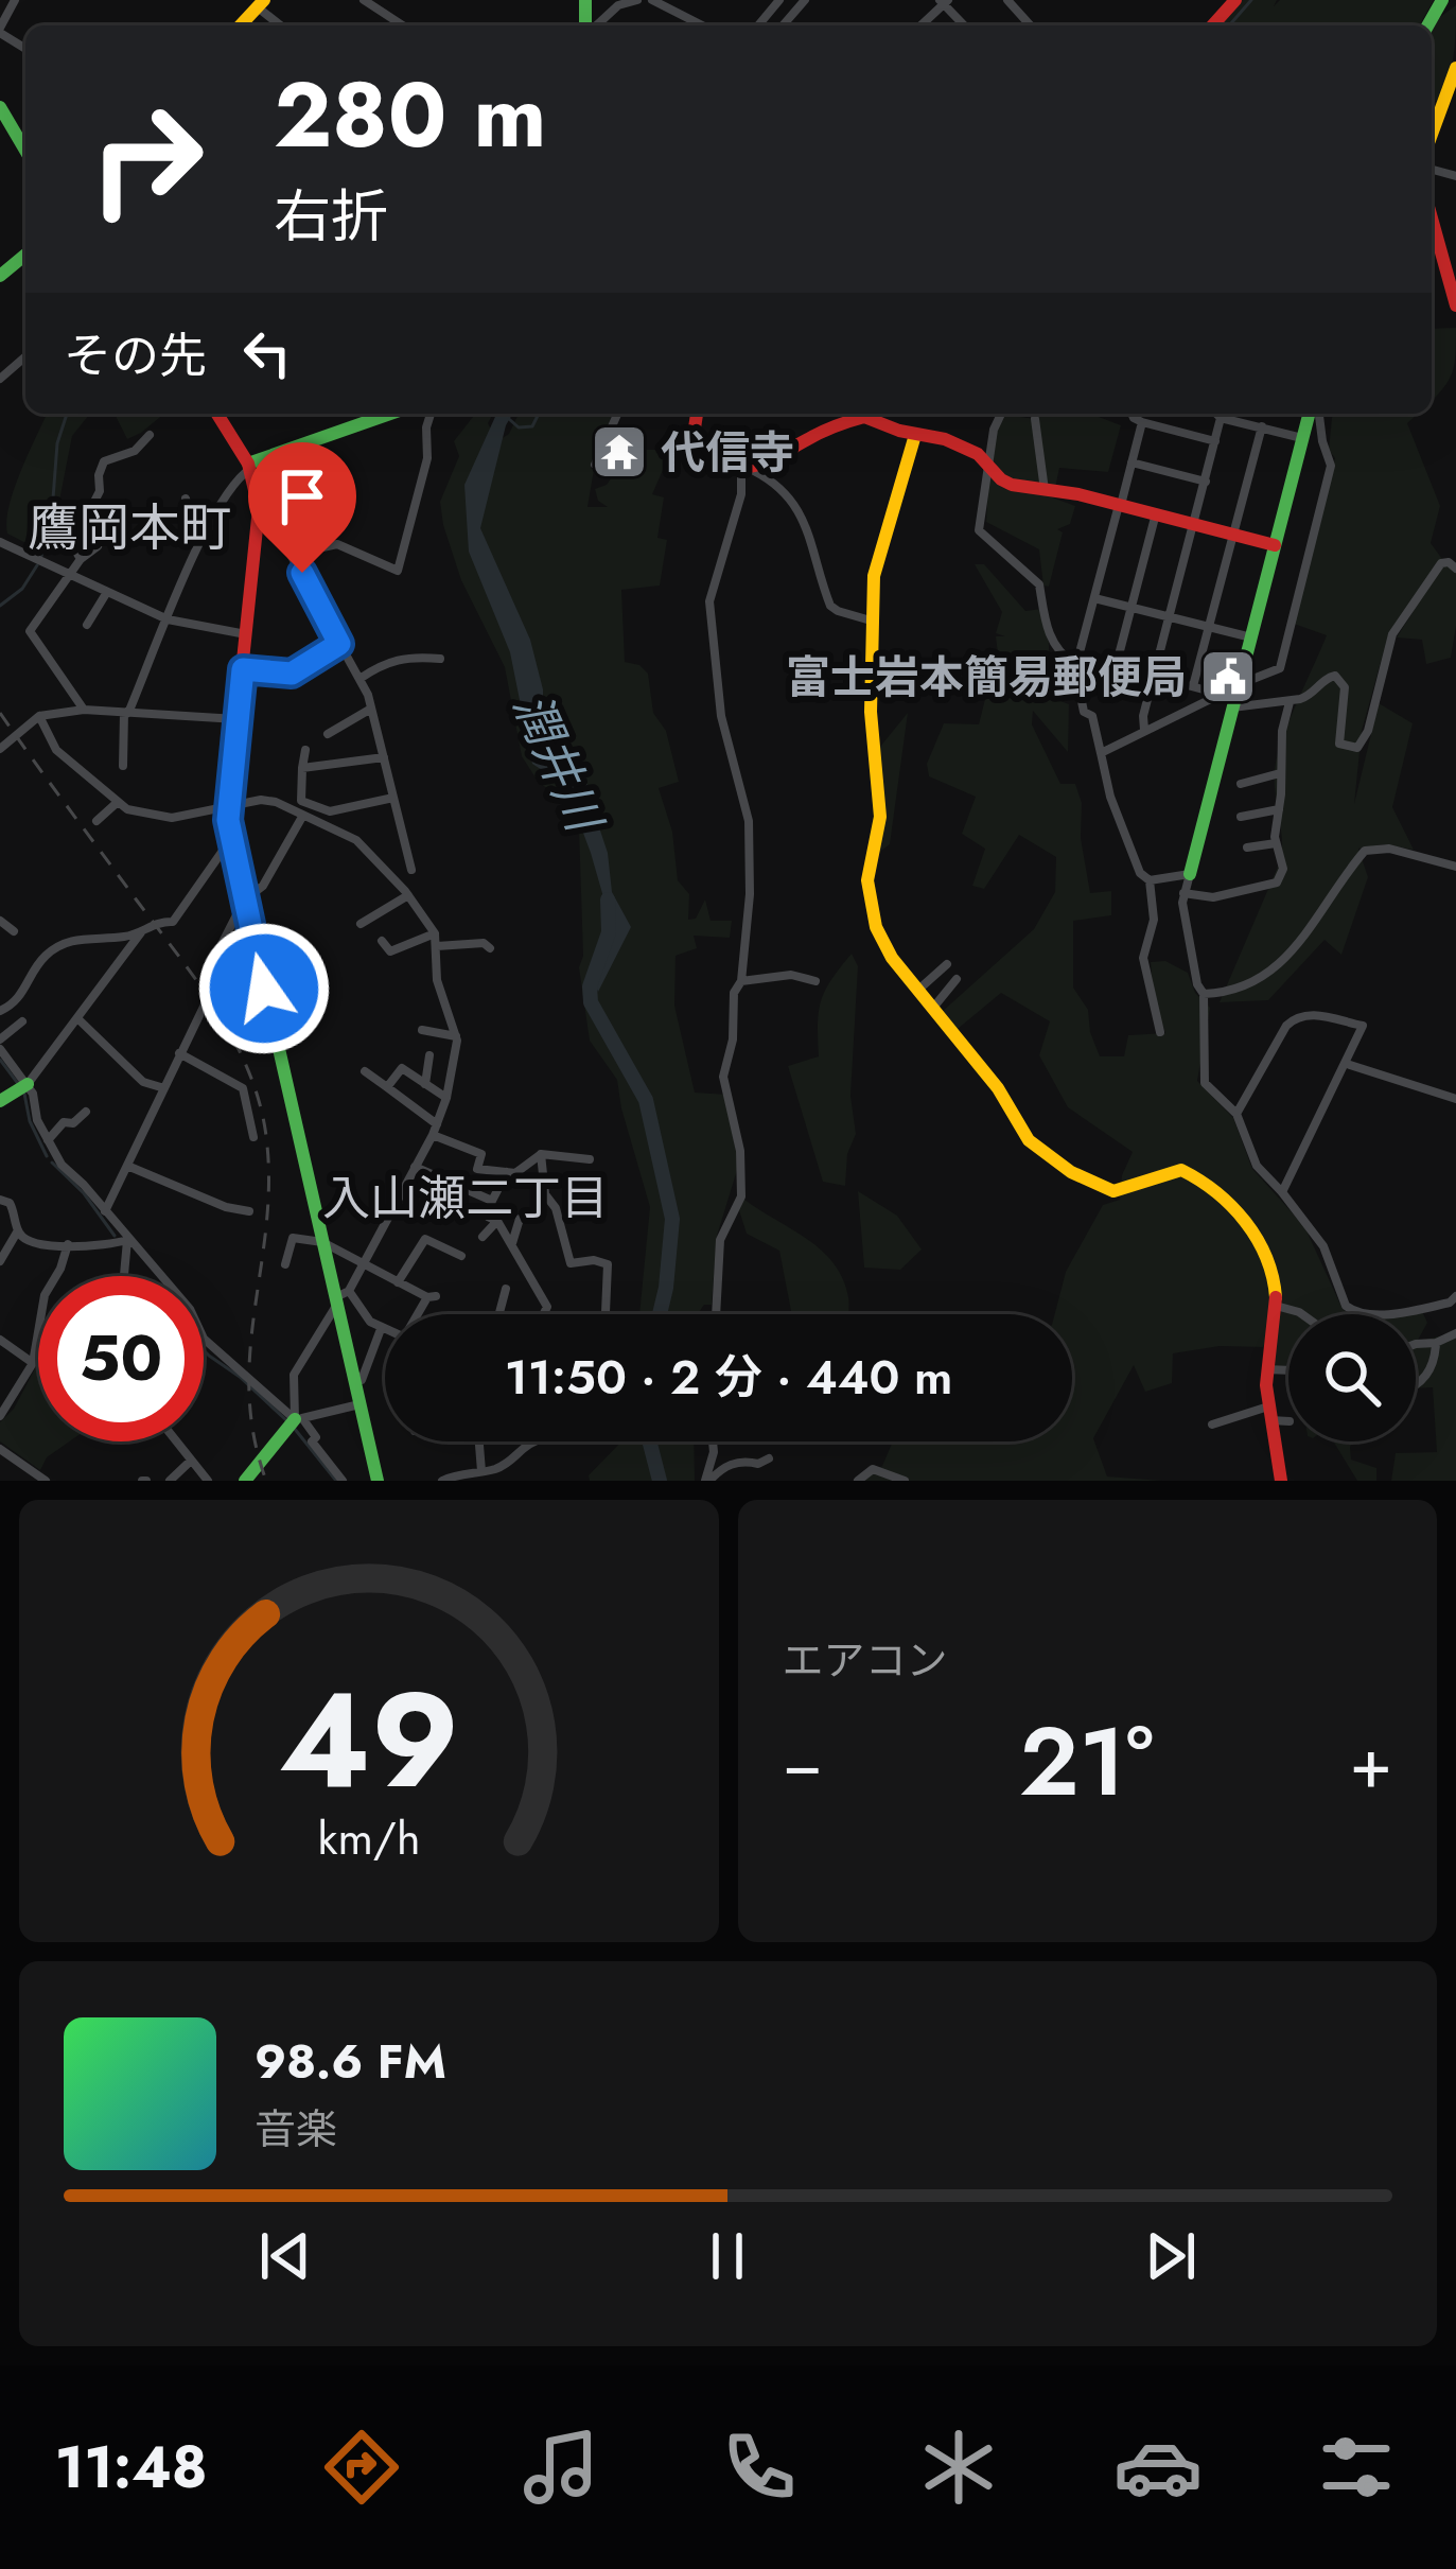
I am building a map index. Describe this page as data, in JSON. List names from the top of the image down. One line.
{"districts":["鷹岡本町","入山瀬二丁目"],"water":["潤井川"],"places":{"temple":["代信寺"],"public building":["富士岩本簡易郵便局"]},"page":{"turn":["280 m","右折"],"then":"その先","limit":"50","trip":"11:50 · 2 分 · 440 m","tile":"エアコン","heat":["−","21°","+"],"song":["98.6 FM","音楽"],"tabs":"11:48","gauge":["49","km/h"]}}
